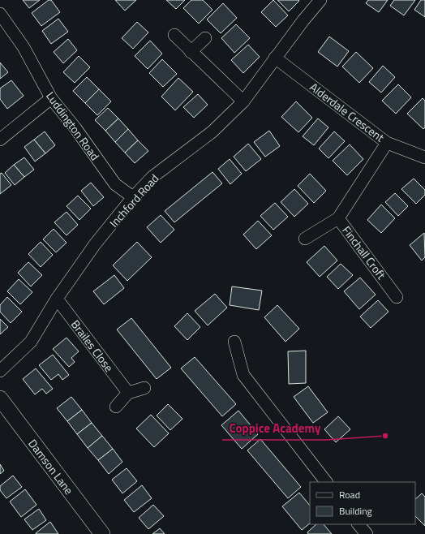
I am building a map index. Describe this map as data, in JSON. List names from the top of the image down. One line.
{"streets":{"street":["Alderdale Crescent","Luddington Road","Inchford Road","Finchall Croft","Brailes Close","Damson Lane"]},"crossings":[["Alderdale Crescent","Inchford Road"],["Alderdale Crescent","Finchall Croft"],["Luddington Road","Inchford Road"],["Inchford Road","Brailes Close"]],"places":["Coppice Academy"],"legend":["Road","Building"]}
